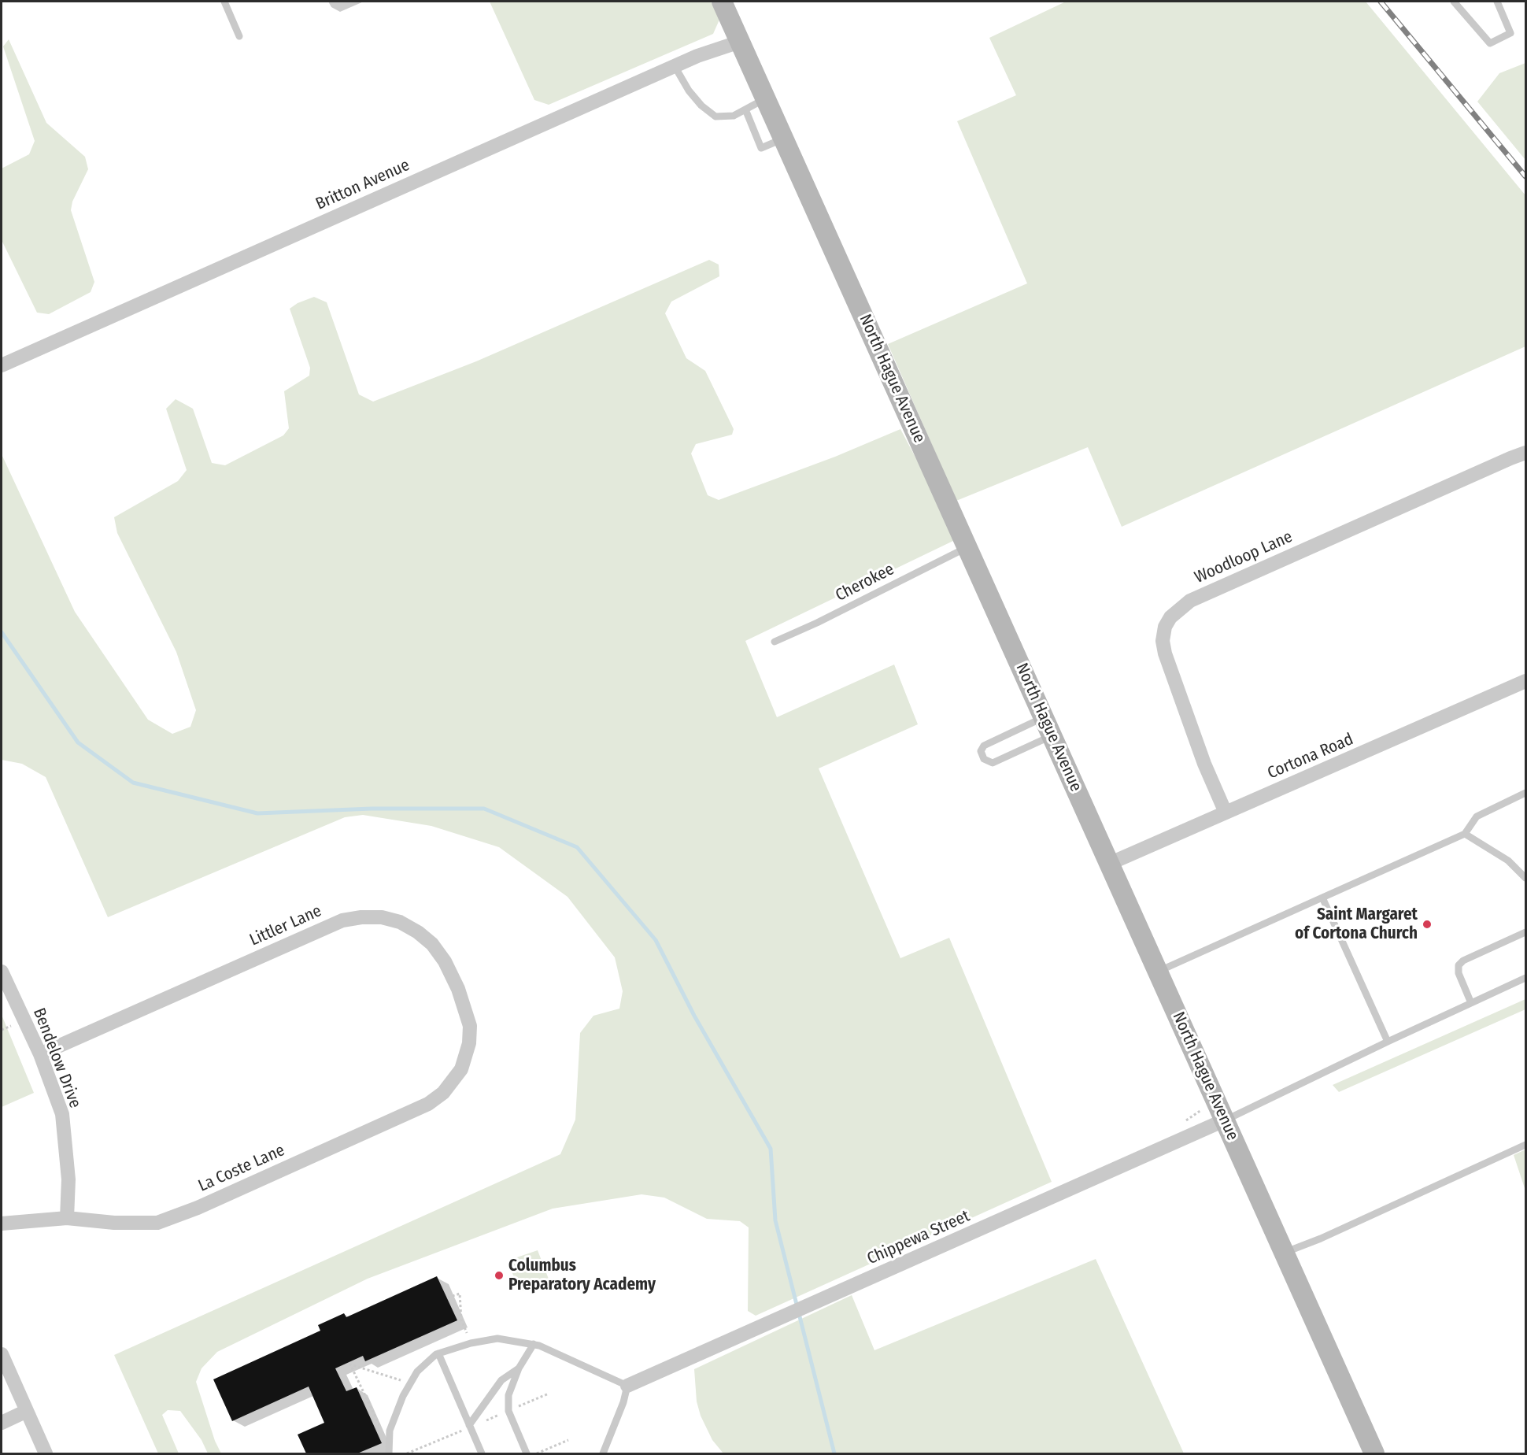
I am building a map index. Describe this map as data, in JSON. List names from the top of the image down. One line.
{"streets":{"main road":["North Hague Avenue"],"street":["Britton Avenue","Woodloop Lane","Cortona Road","Littler Lane","Bendelow Drive","La Coste Lane","Chippewa Street"],"lane":["Cherokee"]},"crossings":[["Britton Avenue","North Hague Avenue"],["North Hague Avenue","Cherokee"],["North Hague Avenue","Cortona Road"],["North Hague Avenue","Chippewa Street"],["Woodloop Lane","Cortona Road"],["Littler Lane","Bendelow Drive"],["Littler Lane","La Coste Lane"],["Bendelow Drive","La Coste Lane"]],"places":["Saint Margaret of Cortona Church","Columbus Preparatory Academy"]}
